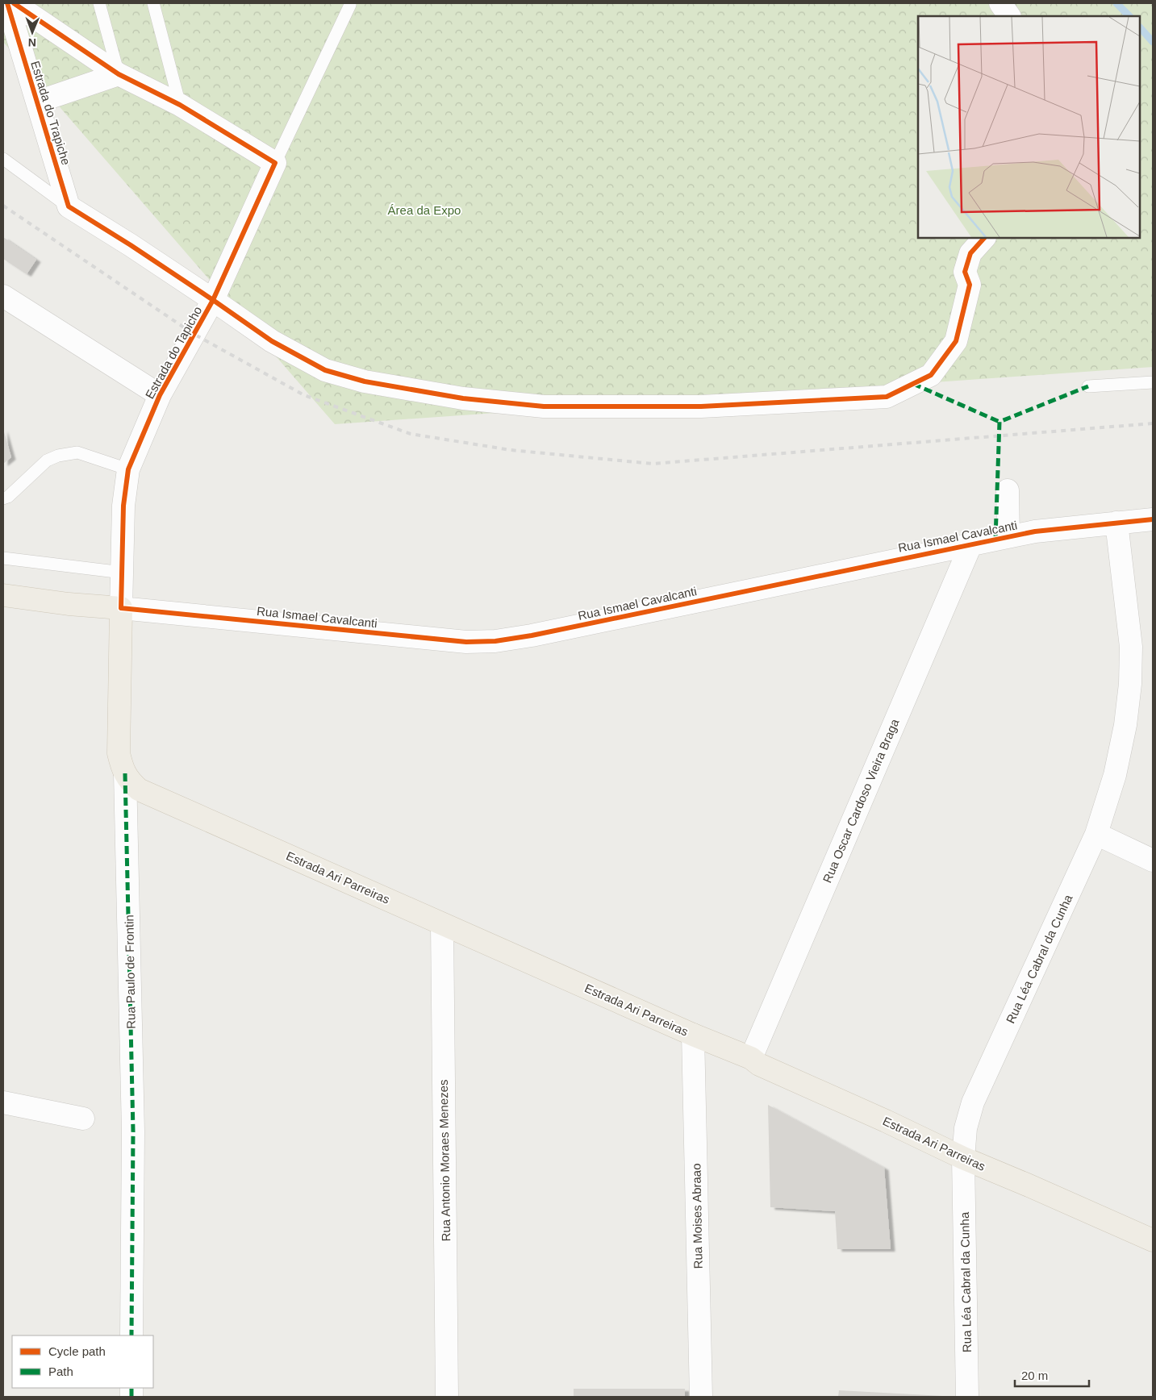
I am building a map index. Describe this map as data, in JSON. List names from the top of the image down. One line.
{"streets":{"main road":["Rua Ismael Cavalcanti","Estrada Ari Parreiras","Rua Paulo de Frontin"],"street":["Estrada do Trapiche","Estrada do Tapicho","Rua Oscar Cardoso Vieira Braga","Rua Léa Cabral da Cunha","Rua Antonio Moraes Menezes","Rua Moises Abraao"]},"crossings":[["Estrada do Tapicho","Rua Ismael Cavalcanti"],["Estrada do Tapicho","Rua Paulo de Frontin"],["Rua Ismael Cavalcanti","Rua Oscar Cardoso Vieira Braga"],["Rua Ismael Cavalcanti","Rua Léa Cabral da Cunha"],["Rua Ismael Cavalcanti","Rua Paulo de Frontin"],["Rua Oscar Cardoso Vieira Braga","Estrada Ari Parreiras"],["Estrada Ari Parreiras","Rua Léa Cabral da Cunha"],["Estrada Ari Parreiras","Rua Paulo de Frontin"],["Estrada Ari Parreiras","Rua Antonio Moraes Menezes"],["Estrada Ari Parreiras","Rua Moises Abraao"]],"parks":["Área da Expo"],"legend":["Cycle path","Path"],"scale_bar":"20 m","north":"bottom"}
